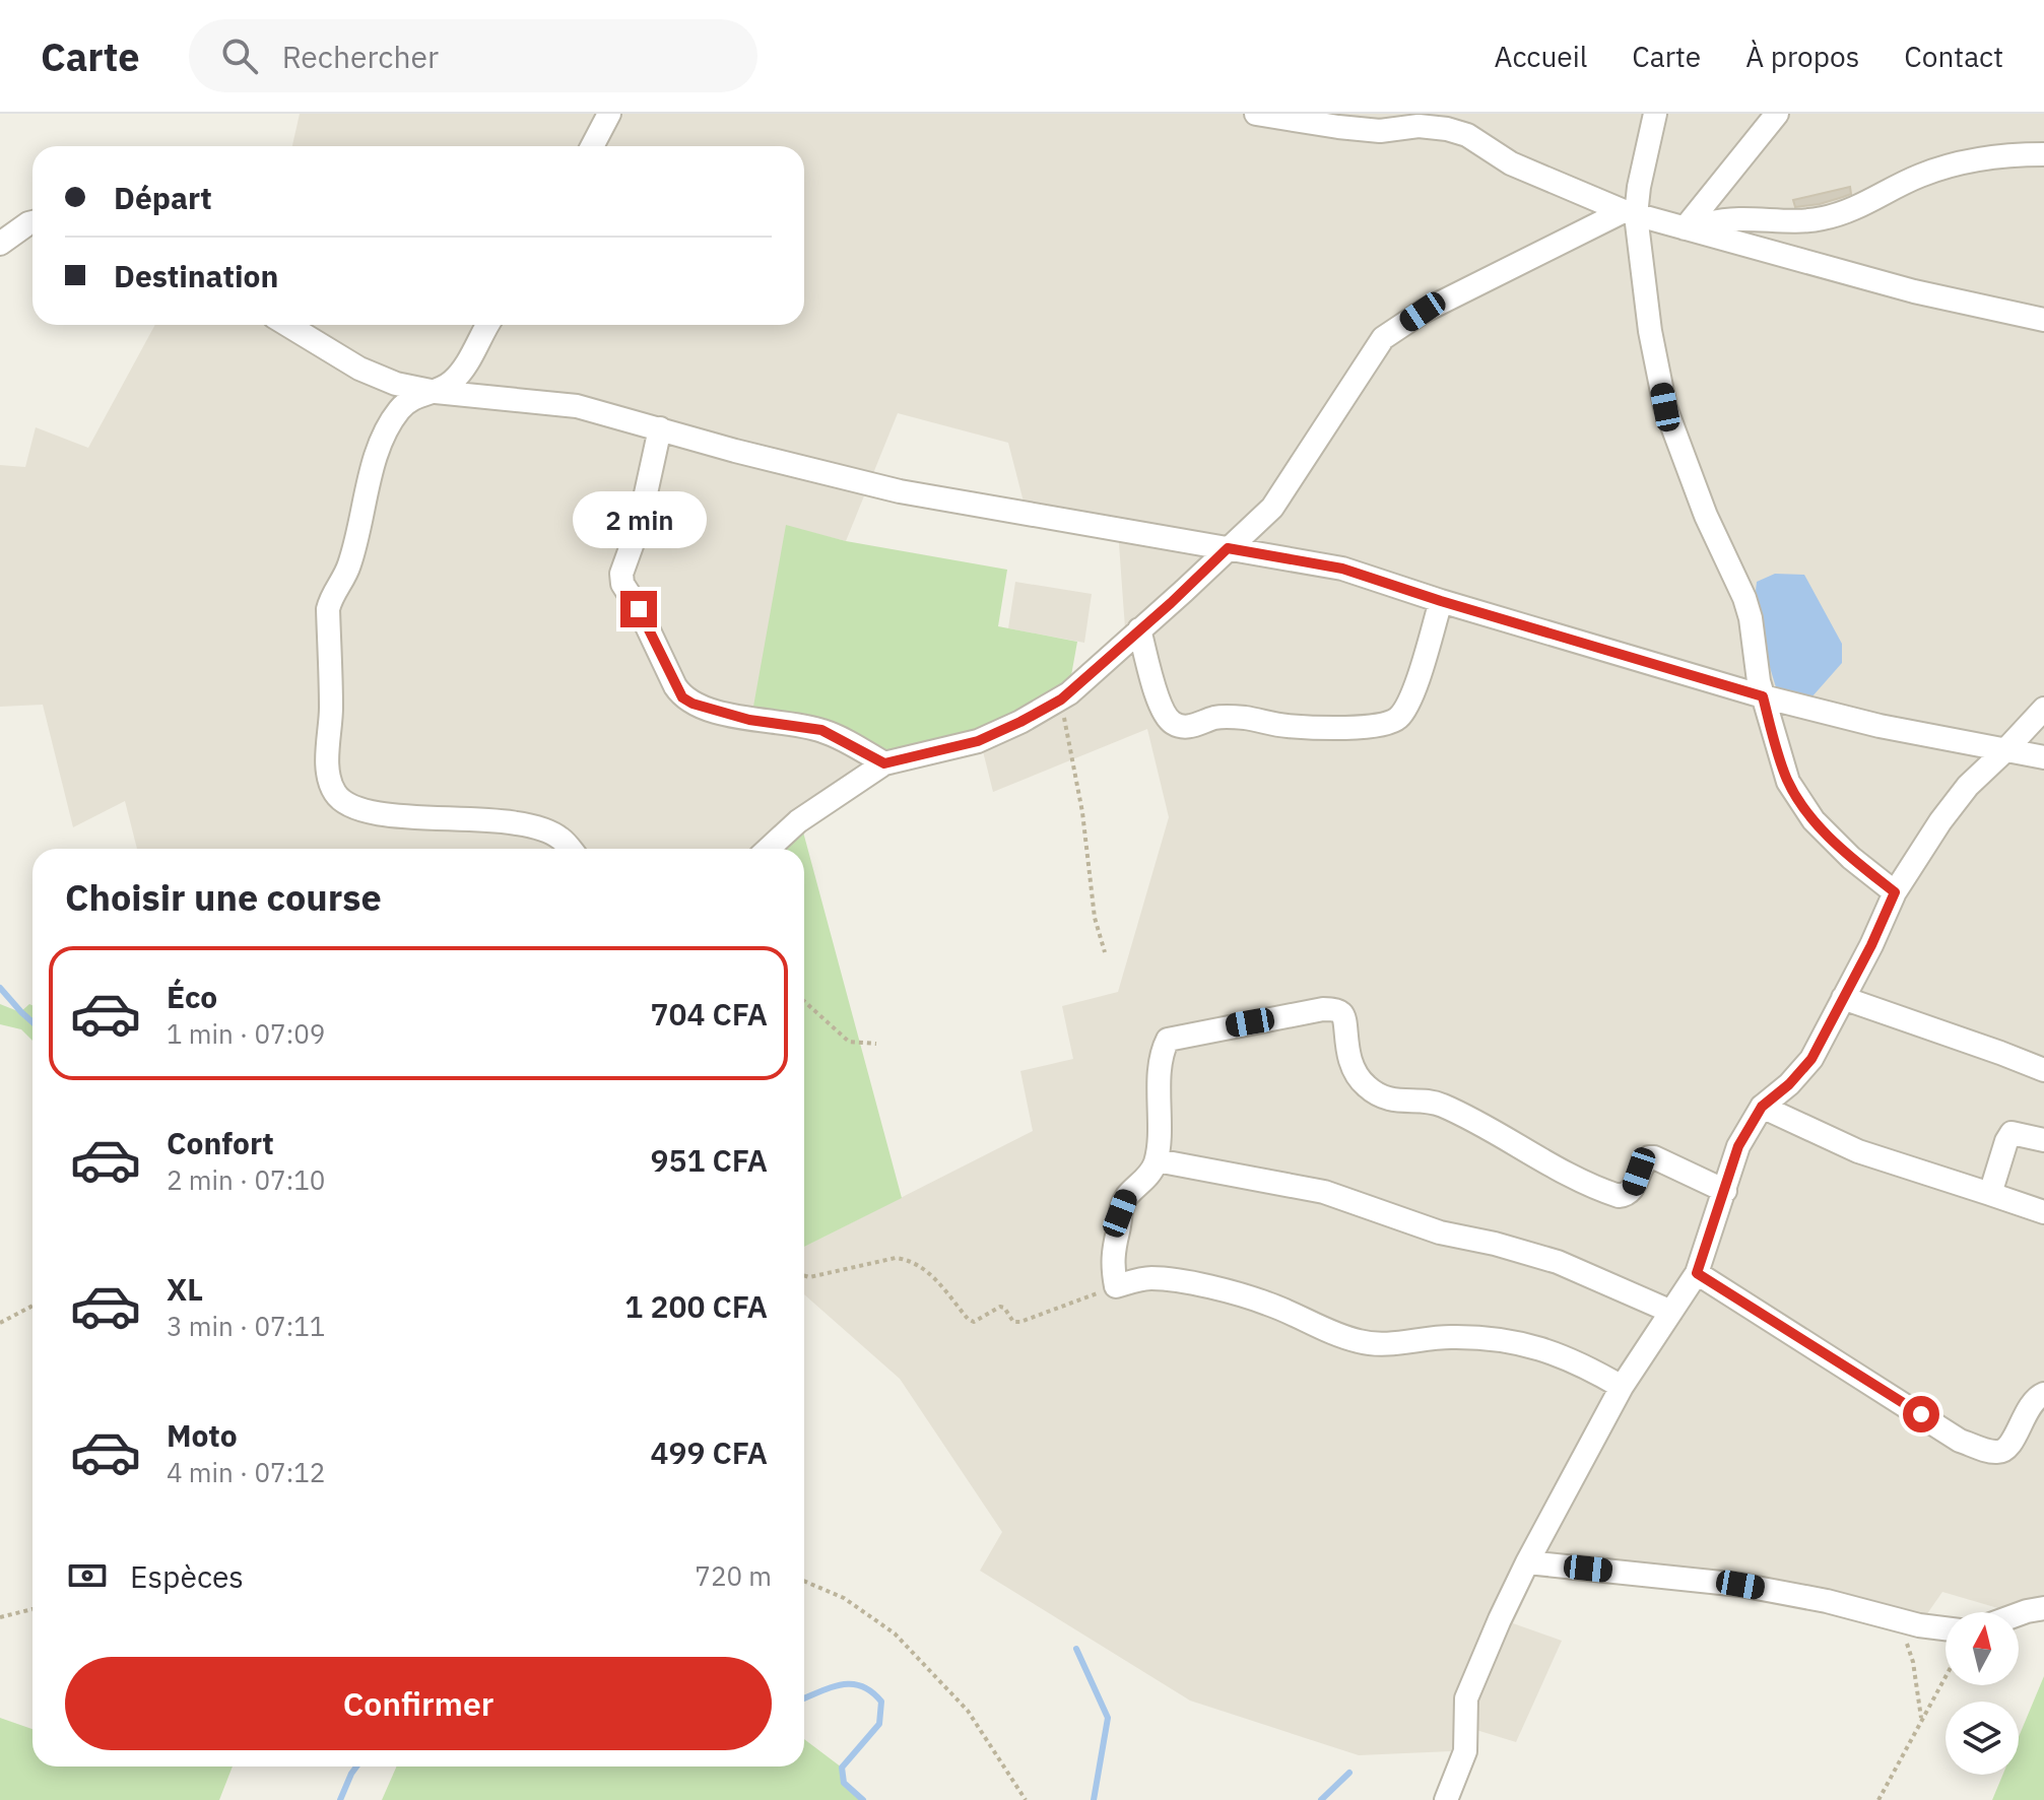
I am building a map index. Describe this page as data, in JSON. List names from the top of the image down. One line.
{"north":"top","page":{"header":"Carte","search":"Rechercher","nav":["Accueil","Carte","À propos","Contact"],"banner":["Départ","Destination"],"bubble":"2 min","heading":"Choisir une course","list":[{"name":"Éco","note":"1 min · 07:09","value":"704 CFA"},{"name":"Confort","note":"2 min · 07:10","value":"951 CFA"},{"name":"XL","note":"3 min · 07:11","value":"1 200 CFA"},{"name":"Moto","note":"4 min · 07:12","value":"499 CFA"}],"pay":["Espèces","720 m"],"buttons":"Confirmer"}}
